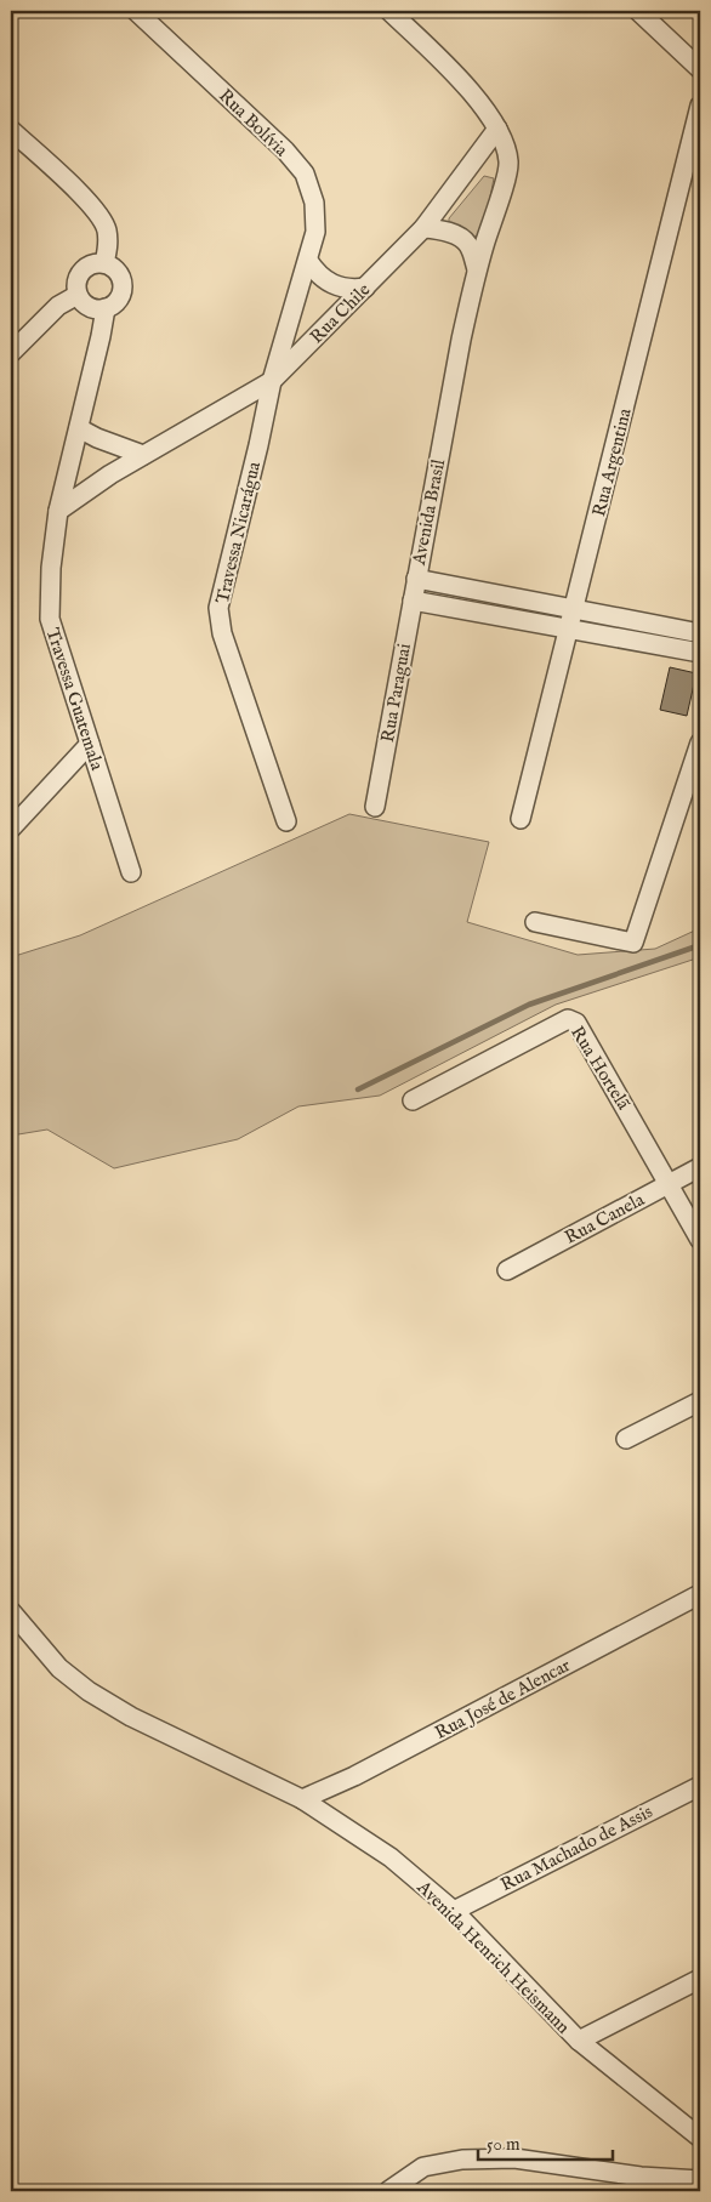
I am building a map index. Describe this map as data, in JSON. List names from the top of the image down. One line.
{"streets":{"street":["Rua Bolívia","Rua Chile","Rua Argentina","Avenida Brasil","Travessa Nicarágua","Rua Paraguai","Travessa Guatemala","Rua Hortelã","Rua Canela","Rua José de Alencar","Rua Machado de Assis","Avenida Henrich Heismann"]},"crossings":[["Rua Bolívia","Rua Chile"],["Rua Bolívia","Travessa Nicarágua"],["Rua Chile","Avenida Brasil"],["Rua Chile","Travessa Nicarágua"],["Rua Chile","Travessa Guatemala"],["Rua Argentina","Avenida Brasil"],["Avenida Brasil","Rua Paraguai"],["Rua Hortelã","Rua Canela"],["Rua José de Alencar","Avenida Henrich Heismann"],["Rua Machado de Assis","Avenida Henrich Heismann"]],"scale_bar":"50 m"}
